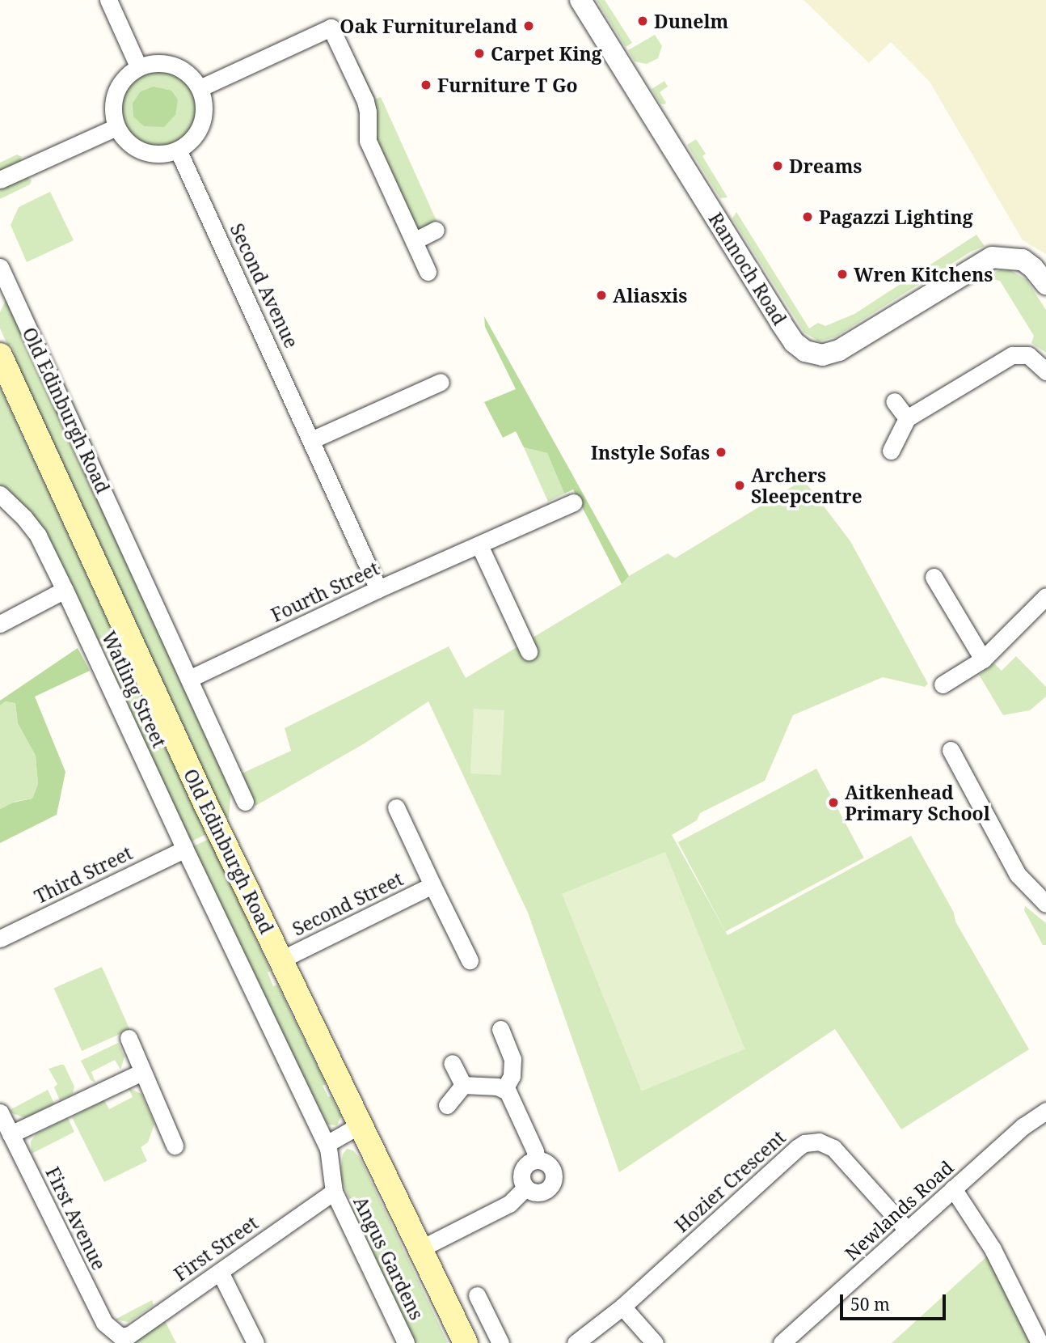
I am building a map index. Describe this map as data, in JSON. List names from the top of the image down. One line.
{"streets":{"main road":["Old Edinburgh Road"],"street":["Rannoch Road","Second Avenue","Fourth Street","Watling Street","Third Street","Second Street","Hozier Crescent","Newlands Road","First Avenue","First Street","Angus Gardens"]},"crossings":[["Second Avenue","Fourth Street"],["Old Edinburgh Road","Fourth Street"],["Old Edinburgh Road","Second Street"],["Watling Street","Third Street"],["Watling Street","First Street"],["Watling Street","Angus Gardens"],["Hozier Crescent","Newlands Road"],["First Avenue","First Street"],["First Street","Angus Gardens"]],"places":["Dunelm","Oak Furnitureland","Carpet King","Furniture T Go","Dreams","Pagazzi Lighting","Wren Kitchens","Aliasxis","Instyle Sofas","Archers Sleepcentre","Aitkenhead Primary School"],"scale_bar":"50 m"}
